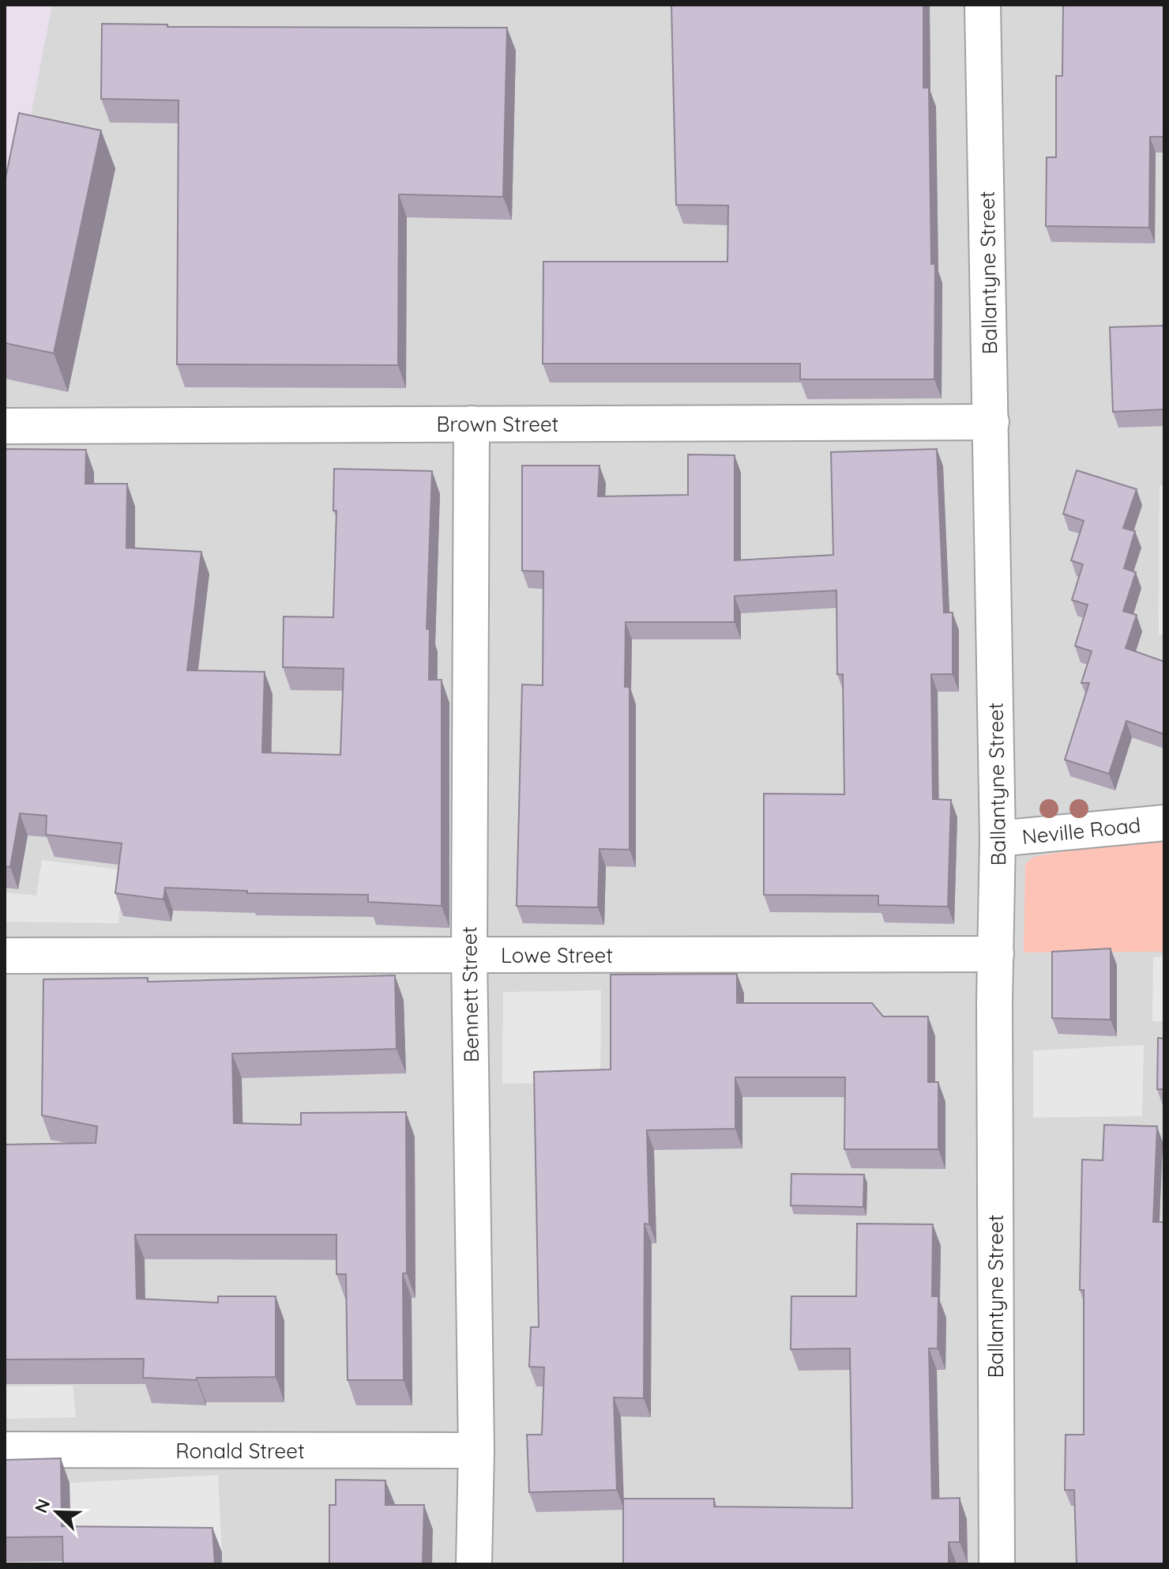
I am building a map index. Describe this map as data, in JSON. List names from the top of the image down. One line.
{"streets":{"street":["Ballantyne Street","Brown Street","Neville Road","Lowe Street","Bennett Street","Ronald Street"]},"crossings":[["Ballantyne Street","Brown Street"],["Ballantyne Street","Neville Road"],["Ballantyne Street","Lowe Street"],["Brown Street","Bennett Street"],["Lowe Street","Bennett Street"],["Bennett Street","Ronald Street"]],"north":"top left"}
